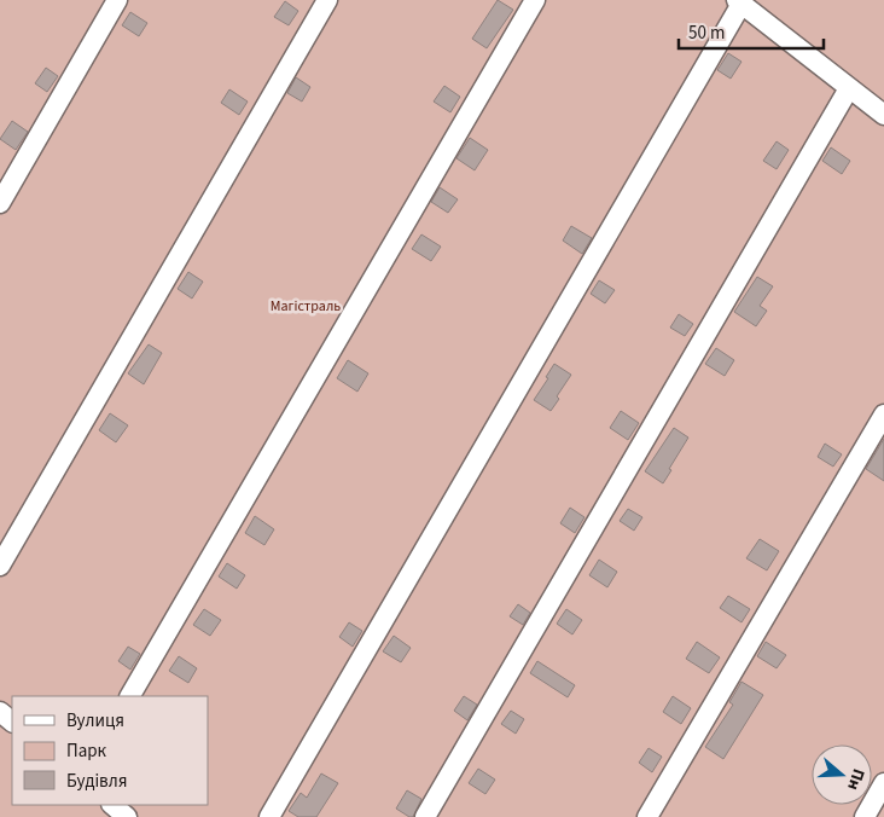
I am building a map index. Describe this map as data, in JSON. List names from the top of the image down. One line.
{"parks":["Магістраль"],"legend":["Вулиця","Парк","Будівля"],"scale_bar":"50 m","north":"right"}
